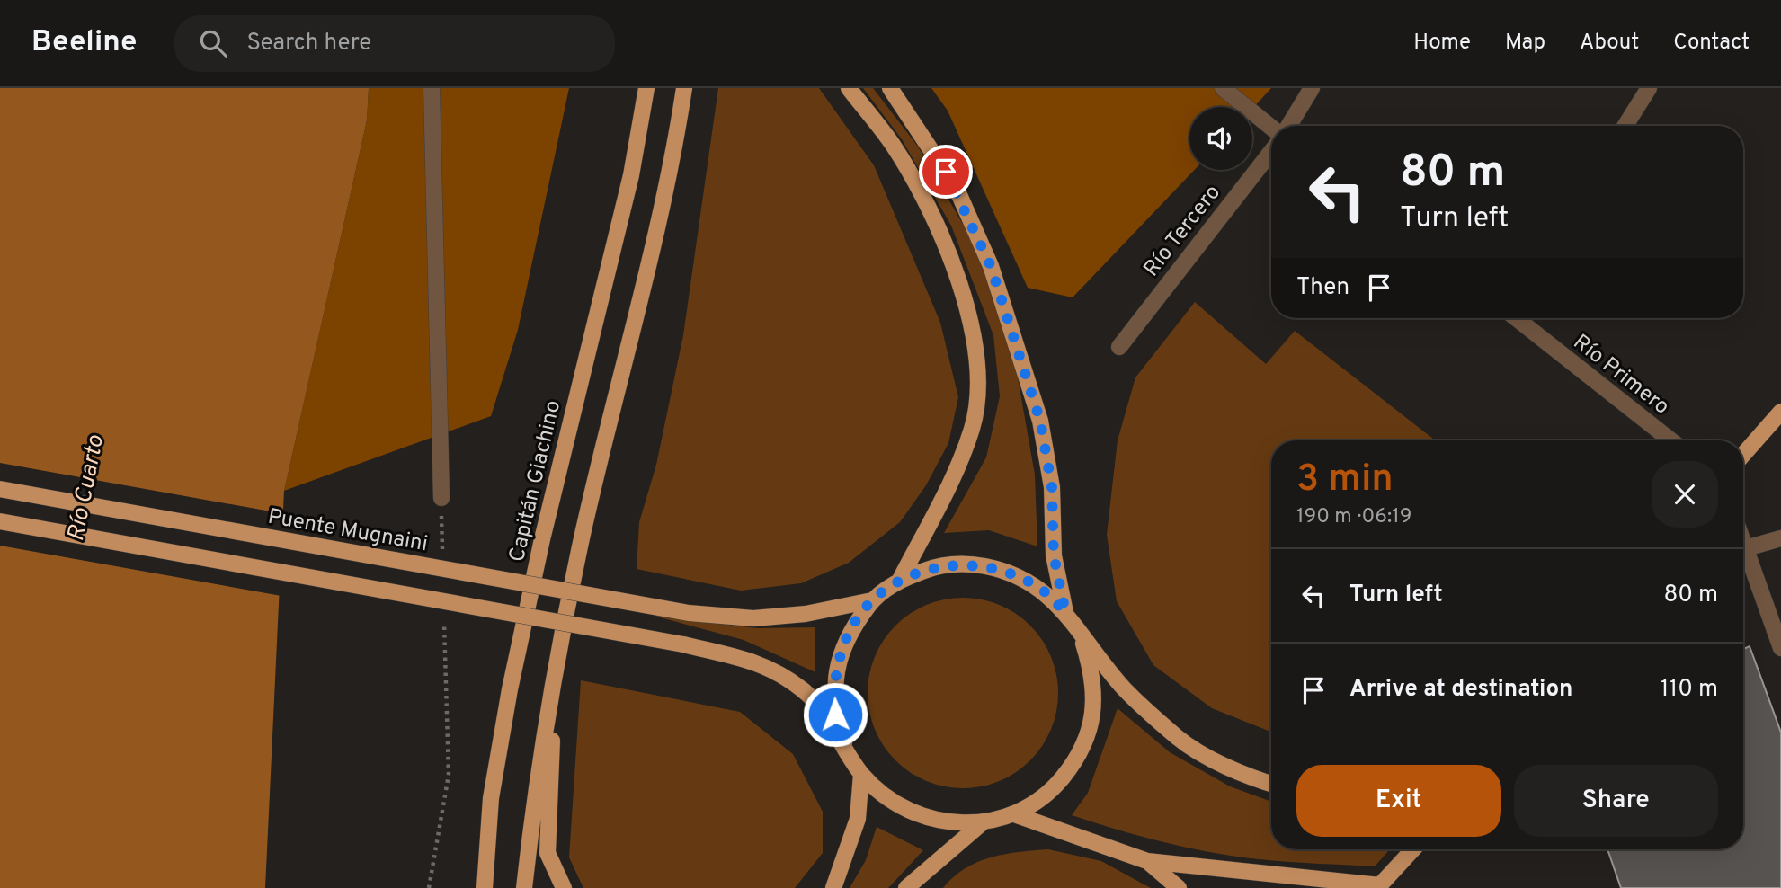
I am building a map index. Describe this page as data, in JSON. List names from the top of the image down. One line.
{"streets":{"main road":["Capitán Giachino","Puente Mugnaini"],"street":["Río Tercero","Río Primero"]},"water":["Río Cuarto"],"page":{"header":"Beeline","search":"Search here","nav":["Home","Map","About","Contact"],"turn":["80 m","Turn left"],"then":"Then","heading":["3 min","190 m · 06:19"],"list":[{"name":"Turn left","value":"80 m"},{"name":"Arrive at destination","value":"110 m"}],"buttons":["Exit","Share"]}}
